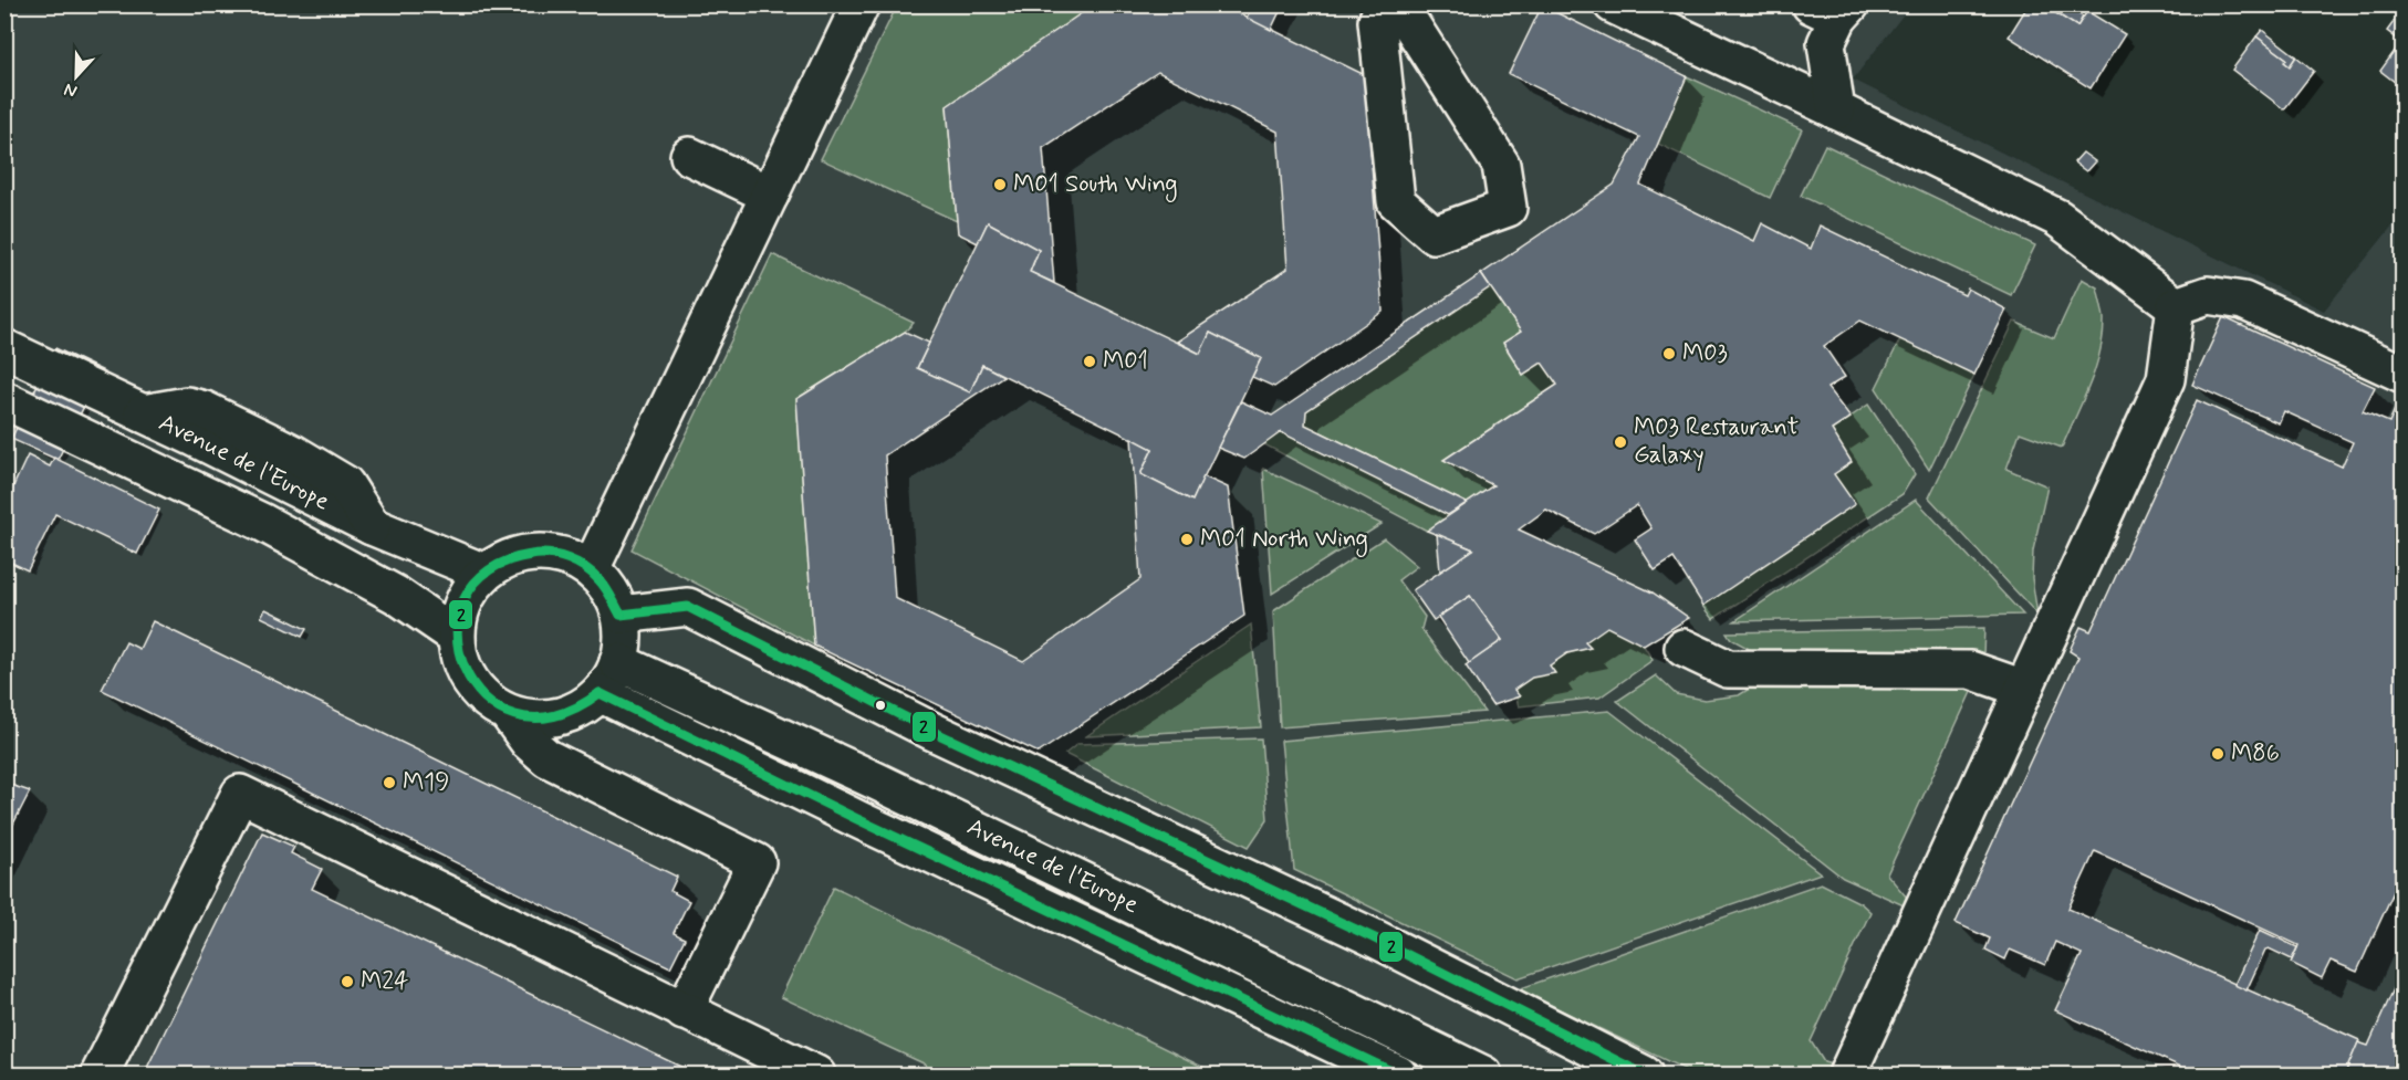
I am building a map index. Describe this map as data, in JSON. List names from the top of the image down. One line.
{"streets":{"lane":["Avenue de l'Europe"]},"places":["M01 South Wing","M03","M01","M03 Restaurant Galaxy","M01 North Wing","M86","M19","M24"],"lines":["transit line 2"],"north":"bottom"}
